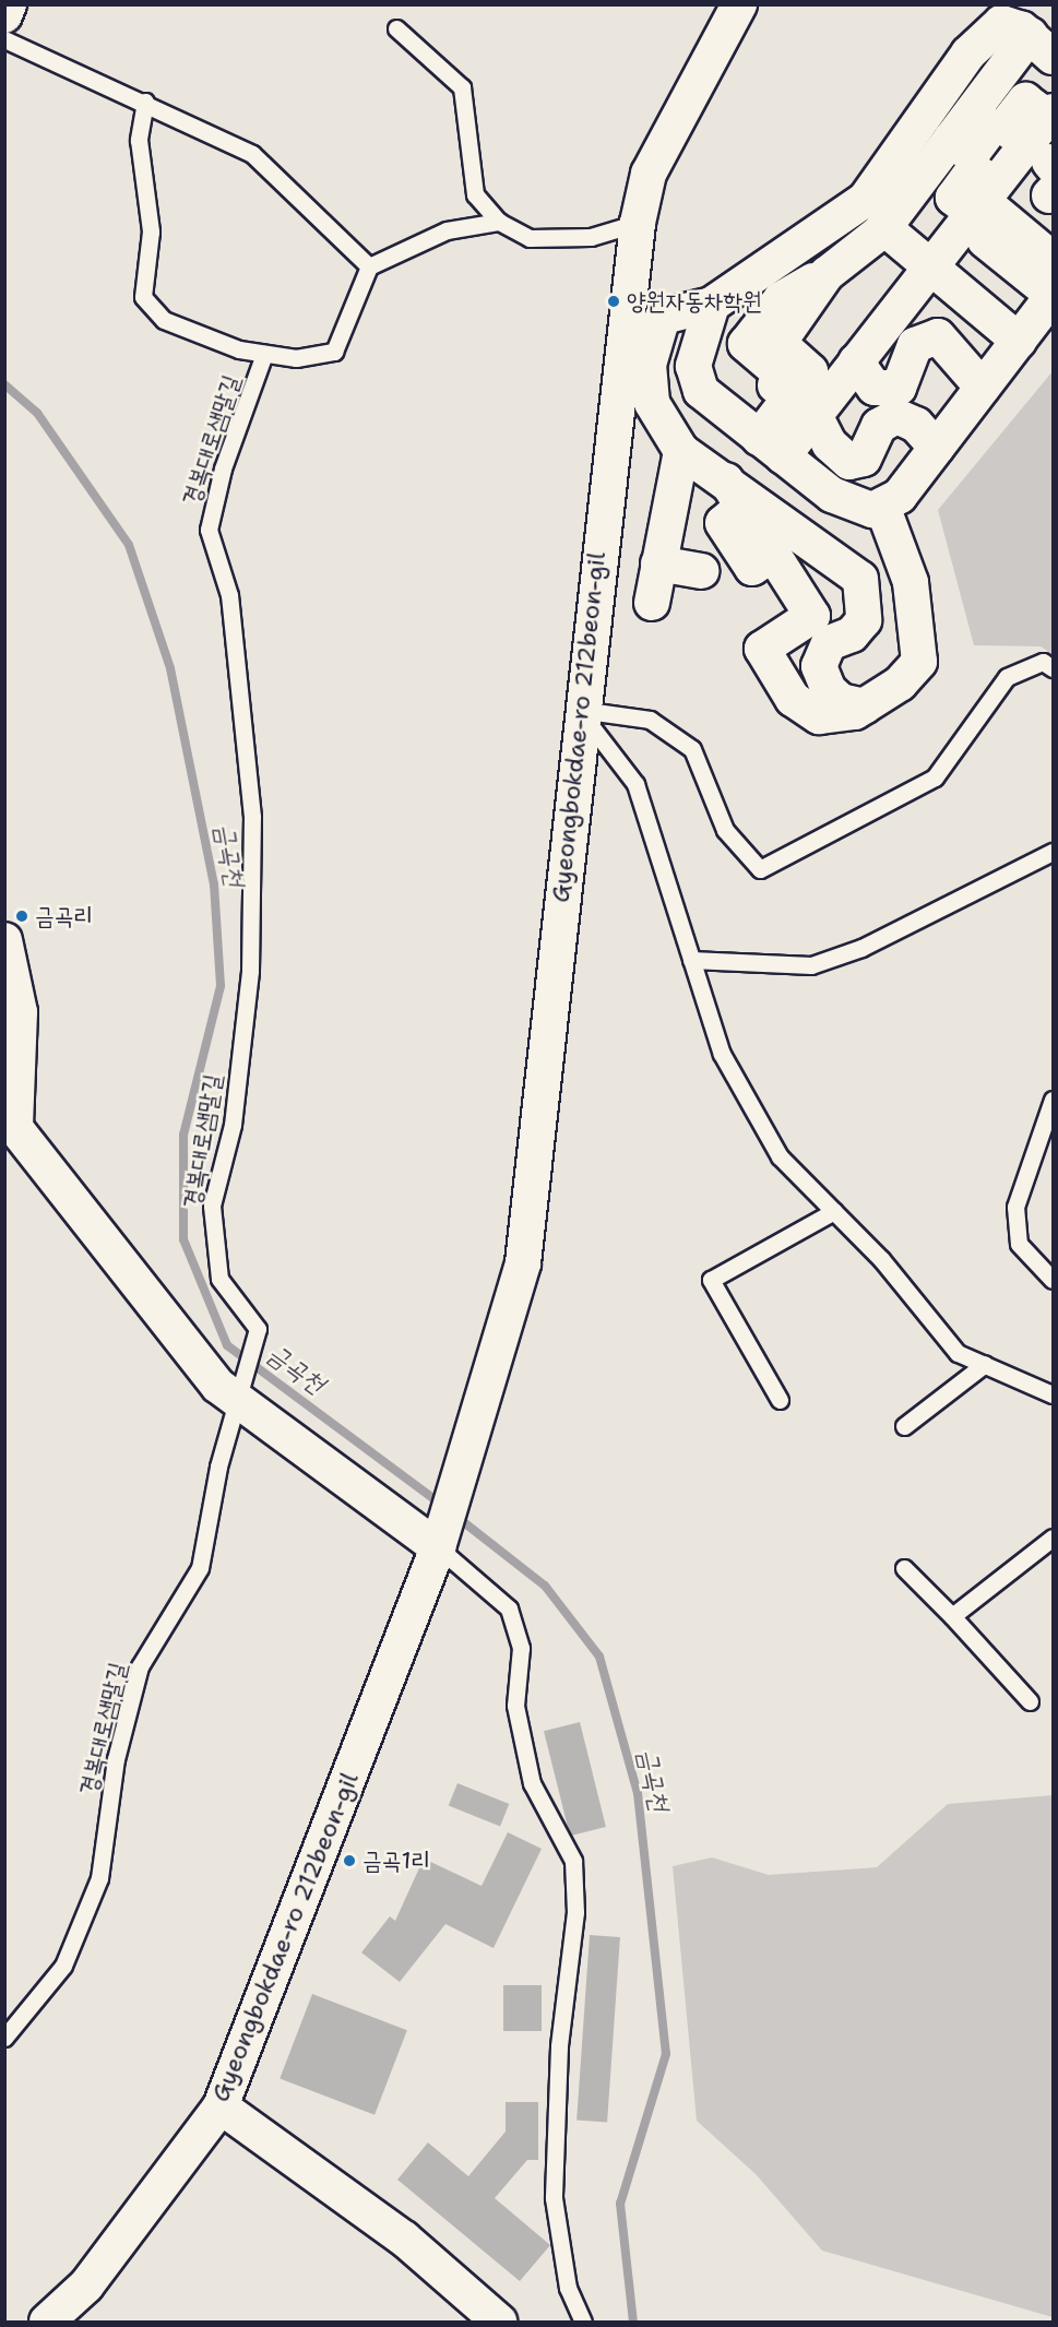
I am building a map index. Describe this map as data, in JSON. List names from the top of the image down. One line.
{"streets":{"street":["Gyeongbokdae-ro 212beon-gil"],"lane":["경복대로샘말길"]},"water":["금곡천"],"places":["양원자동차학원","금곡리","금곡1리"]}
